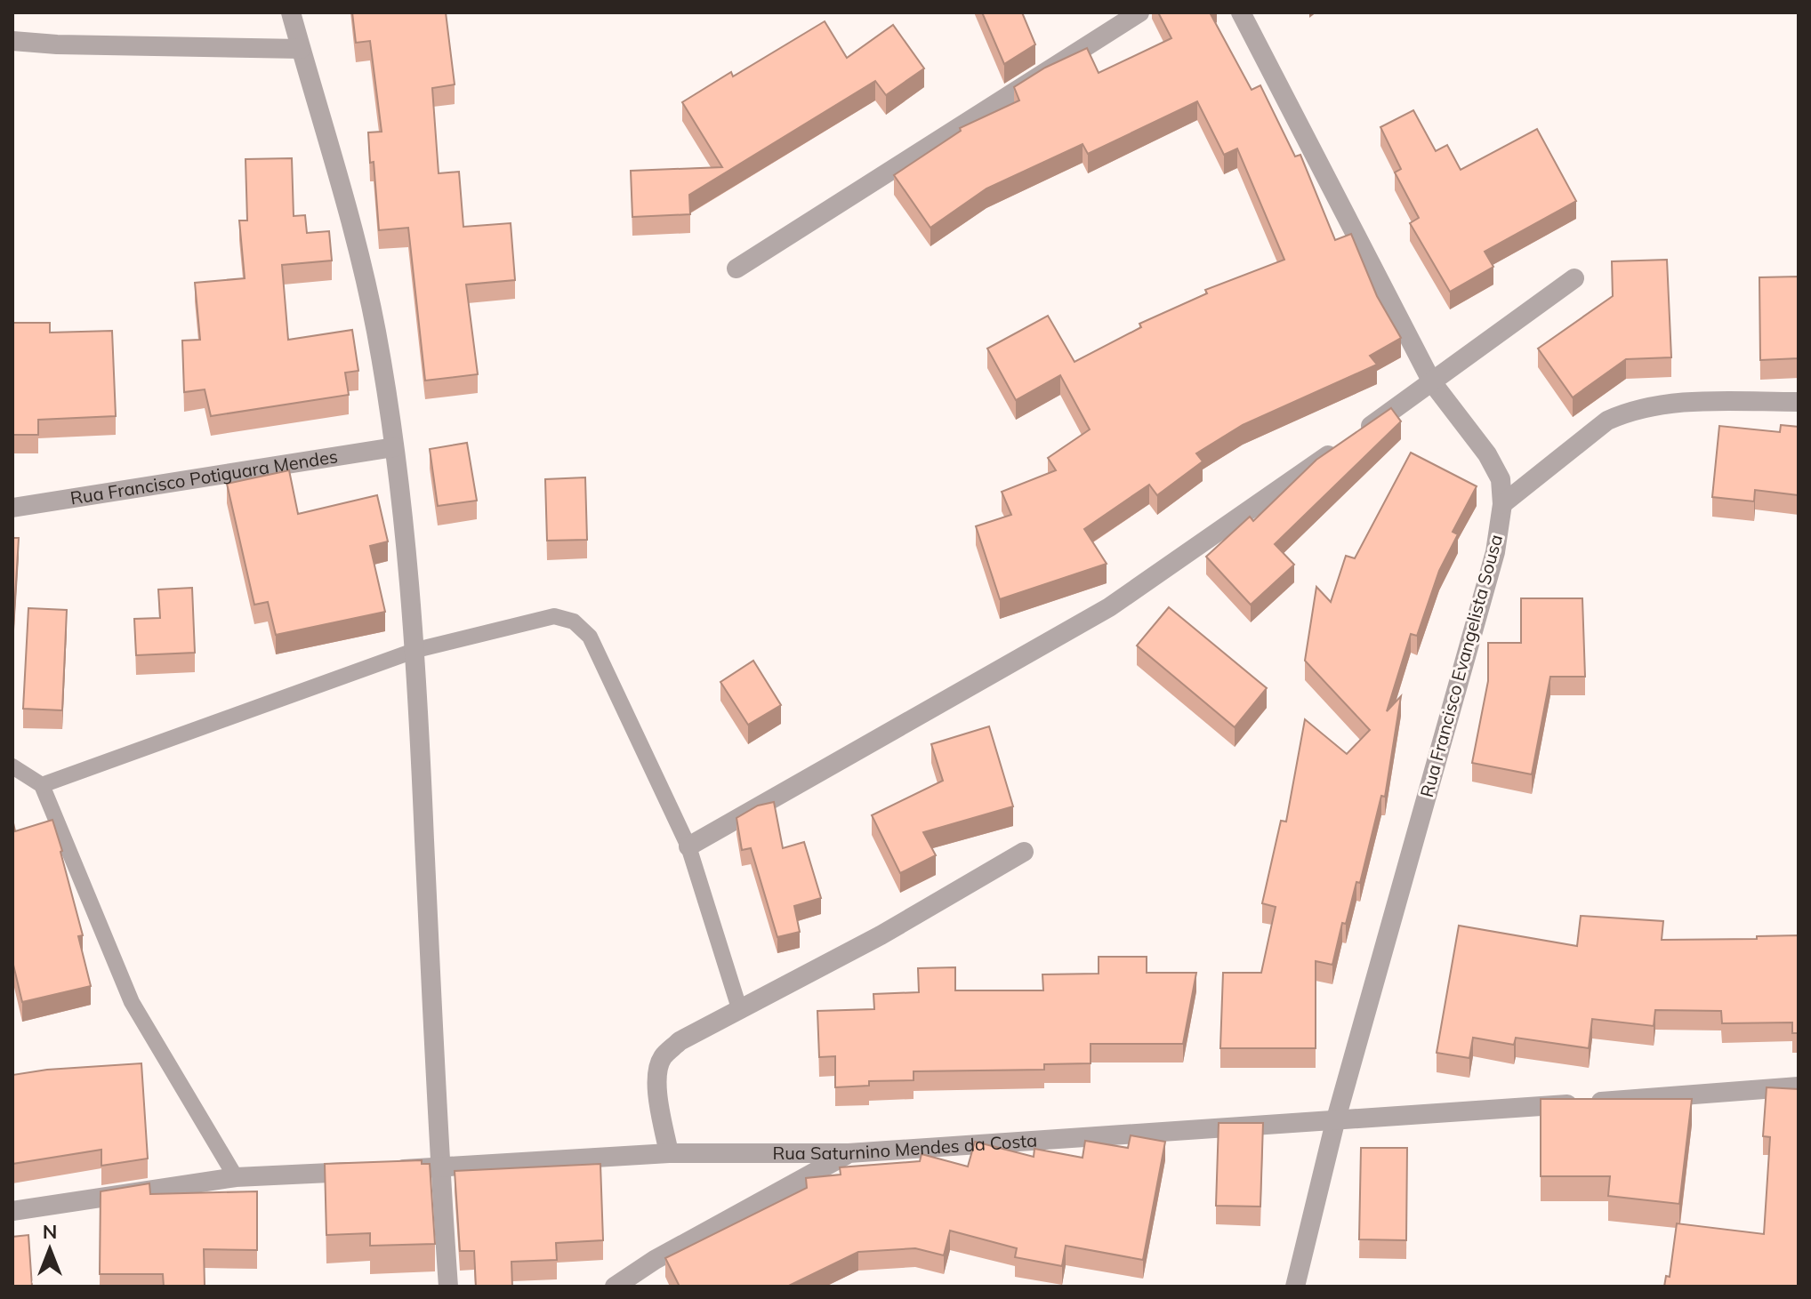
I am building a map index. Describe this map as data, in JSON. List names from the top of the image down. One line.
{"streets":{"street":["Rua Francisco Potiguara Mendes","Rua Francisco Evangelista Sousa","Rua Saturnino Mendes da Costa"]},"crossings":[["Rua Francisco Evangelista Sousa","Rua Saturnino Mendes da Costa"]],"north":"top"}
